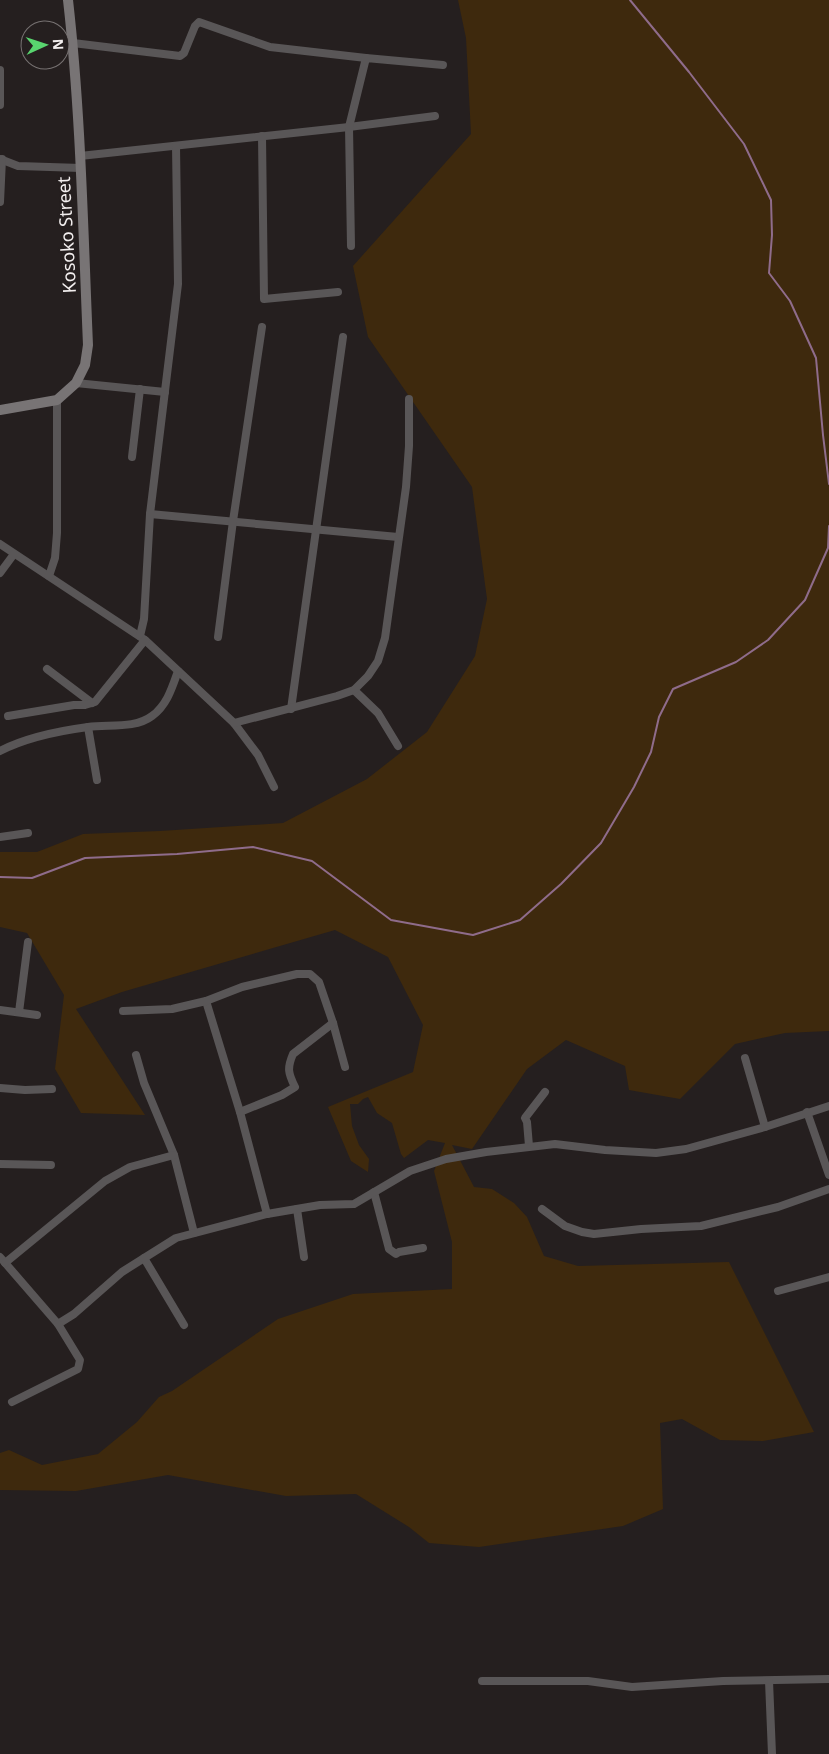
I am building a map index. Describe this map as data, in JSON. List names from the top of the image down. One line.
{"streets":{"street":["Kosoko Street"]},"north":"right"}
